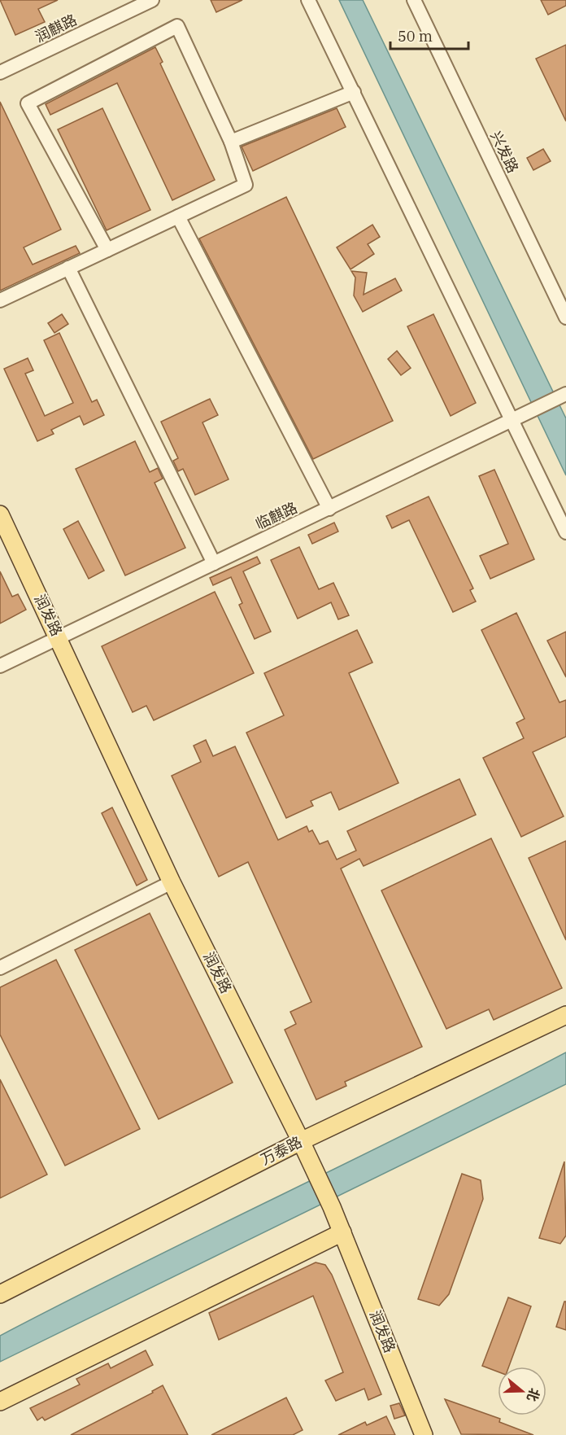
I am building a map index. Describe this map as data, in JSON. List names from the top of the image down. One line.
{"streets":{"main road":["润发路","万泰路"],"street":["润麒路","兴发路","临麒路"]},"crossings":[["临麒路","润发路"],["润发路","万泰路"]],"scale_bar":"50 m","north":"right"}
